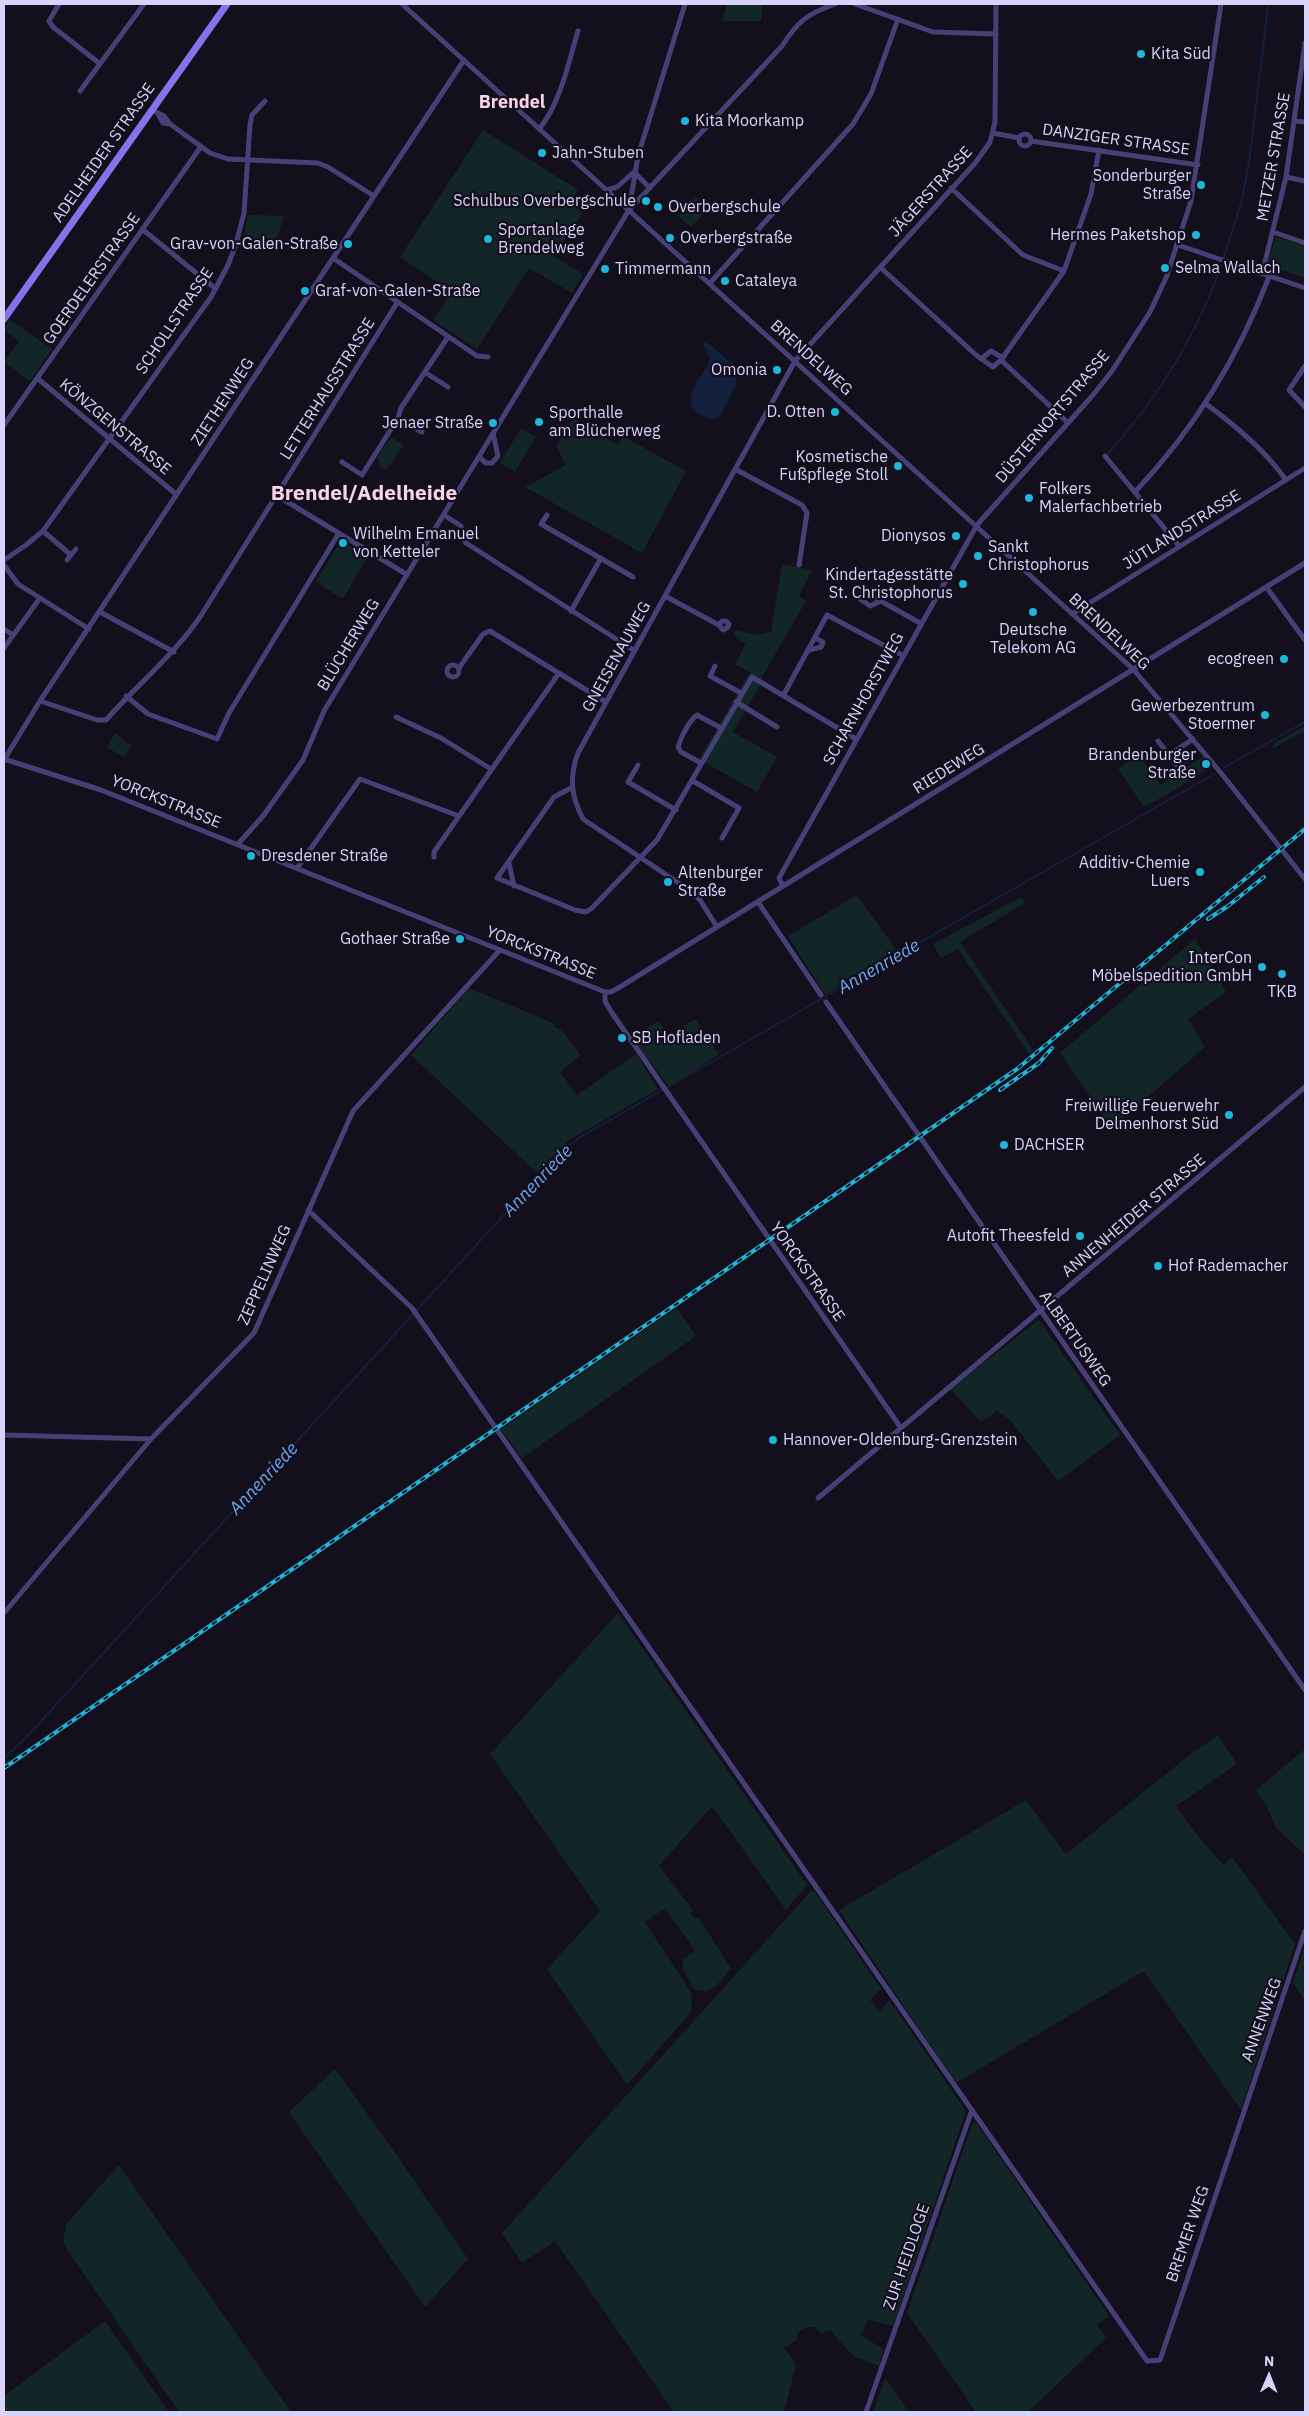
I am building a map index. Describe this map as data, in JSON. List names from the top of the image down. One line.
{"streets":{"main road":["ADELHEIDER STRASSE"],"street":["DANZIGER STRASSE","METZER STRASSE","JÄGERSTRASSE","GOERDELERSTRASSE","SCHOLLSTRASSE","BRENDELWEG","LETTERHAUSSTRASSE","ZIETHENWEG","DÜSTERNORTSTRASSE","KÖNZGENSTRASSE","JÜTLANDSTRASSE","BLÜCHERWEG","GNEISENAUWEG","SCHARNHORSTWEG","RIEDEWEG","YORCKSTRASSE","ANNENHEIDER STRASSE","ZEPPELINWEG","ALBERTUSWEG","ANNENWEG","BREMER WEG","ZUR HEIDLOGE"]},"crossings":[["DANZIGER STRASSE","JÄGERSTRASSE"],["DANZIGER STRASSE","DÜSTERNORTSTRASSE"],["JÄGERSTRASSE","BRENDELWEG"],["JÄGERSTRASSE","GNEISENAUWEG"],["GOERDELERSTRASSE","KÖNZGENSTRASSE"],["SCHOLLSTRASSE","KÖNZGENSTRASSE"],["BRENDELWEG","ZIETHENWEG"],["BRENDELWEG","DÜSTERNORTSTRASSE"],["BRENDELWEG","JÜTLANDSTRASSE"],["BRENDELWEG","BLÜCHERWEG"],["BRENDELWEG","GNEISENAUWEG"],["BRENDELWEG","SCHARNHORSTWEG"],["BRENDELWEG","RIEDEWEG"],["LETTERHAUSSTRASSE","ZIETHENWEG"],["ZIETHENWEG","KÖNZGENSTRASSE"],["ZIETHENWEG","YORCKSTRASSE"],["DÜSTERNORTSTRASSE","SCHARNHORSTWEG"],["BLÜCHERWEG","YORCKSTRASSE"],["GNEISENAUWEG","RIEDEWEG"],["SCHARNHORSTWEG","RIEDEWEG"],["RIEDEWEG","YORCKSTRASSE"],["YORCKSTRASSE","ANNENHEIDER STRASSE"],["YORCKSTRASSE","ZEPPELINWEG"],["ANNENHEIDER STRASSE","ALBERTUSWEG"],["ANNENWEG","BREMER WEG"],["BREMER WEG","ZUR HEIDLOGE"]],"districts":["Brendel","Brendel/Adelheide"],"water":["Annenriede"],"places":["Kita Süd","Kita Moorkamp","Jahn-Stuben","Sonderburger Straße","Schulbus Overbergschule","Overbergschule","Hermes Paketshop","Overbergstraße","Sportanlage Brendelweg","Grav-von-Galen-Straße","Selma Wallach","Timmermann","Cataleya","Graf-von-Galen-Straße","Omonia","D. Otten","Sporthalle am Blücherweg","Jenaer Straße","Kosmetische Fußpflege Stoll","Folkers Malerfachbetrieb","Dionysos","Wilhelm Emanuel von Ketteler","Sankt Christophorus","Kindertagesstätte St. Christophorus","Deutsche Telekom AG","ecogreen","Gewerbezentrum Stoermer","Brandenburger Straße","Dresdener Straße","Additiv-Chemie Luers","Altenburger Straße","Gothaer Straße","InterCon Möbelspedition GmbH","TKB","SB Hofladen","Freiwillige Feuerwehr Delmenhorst Süd","DACHSER","Autofit Theesfeld","Hof Rademacher","Hannover-Oldenburg-Grenzstein"],"north":"top"}
